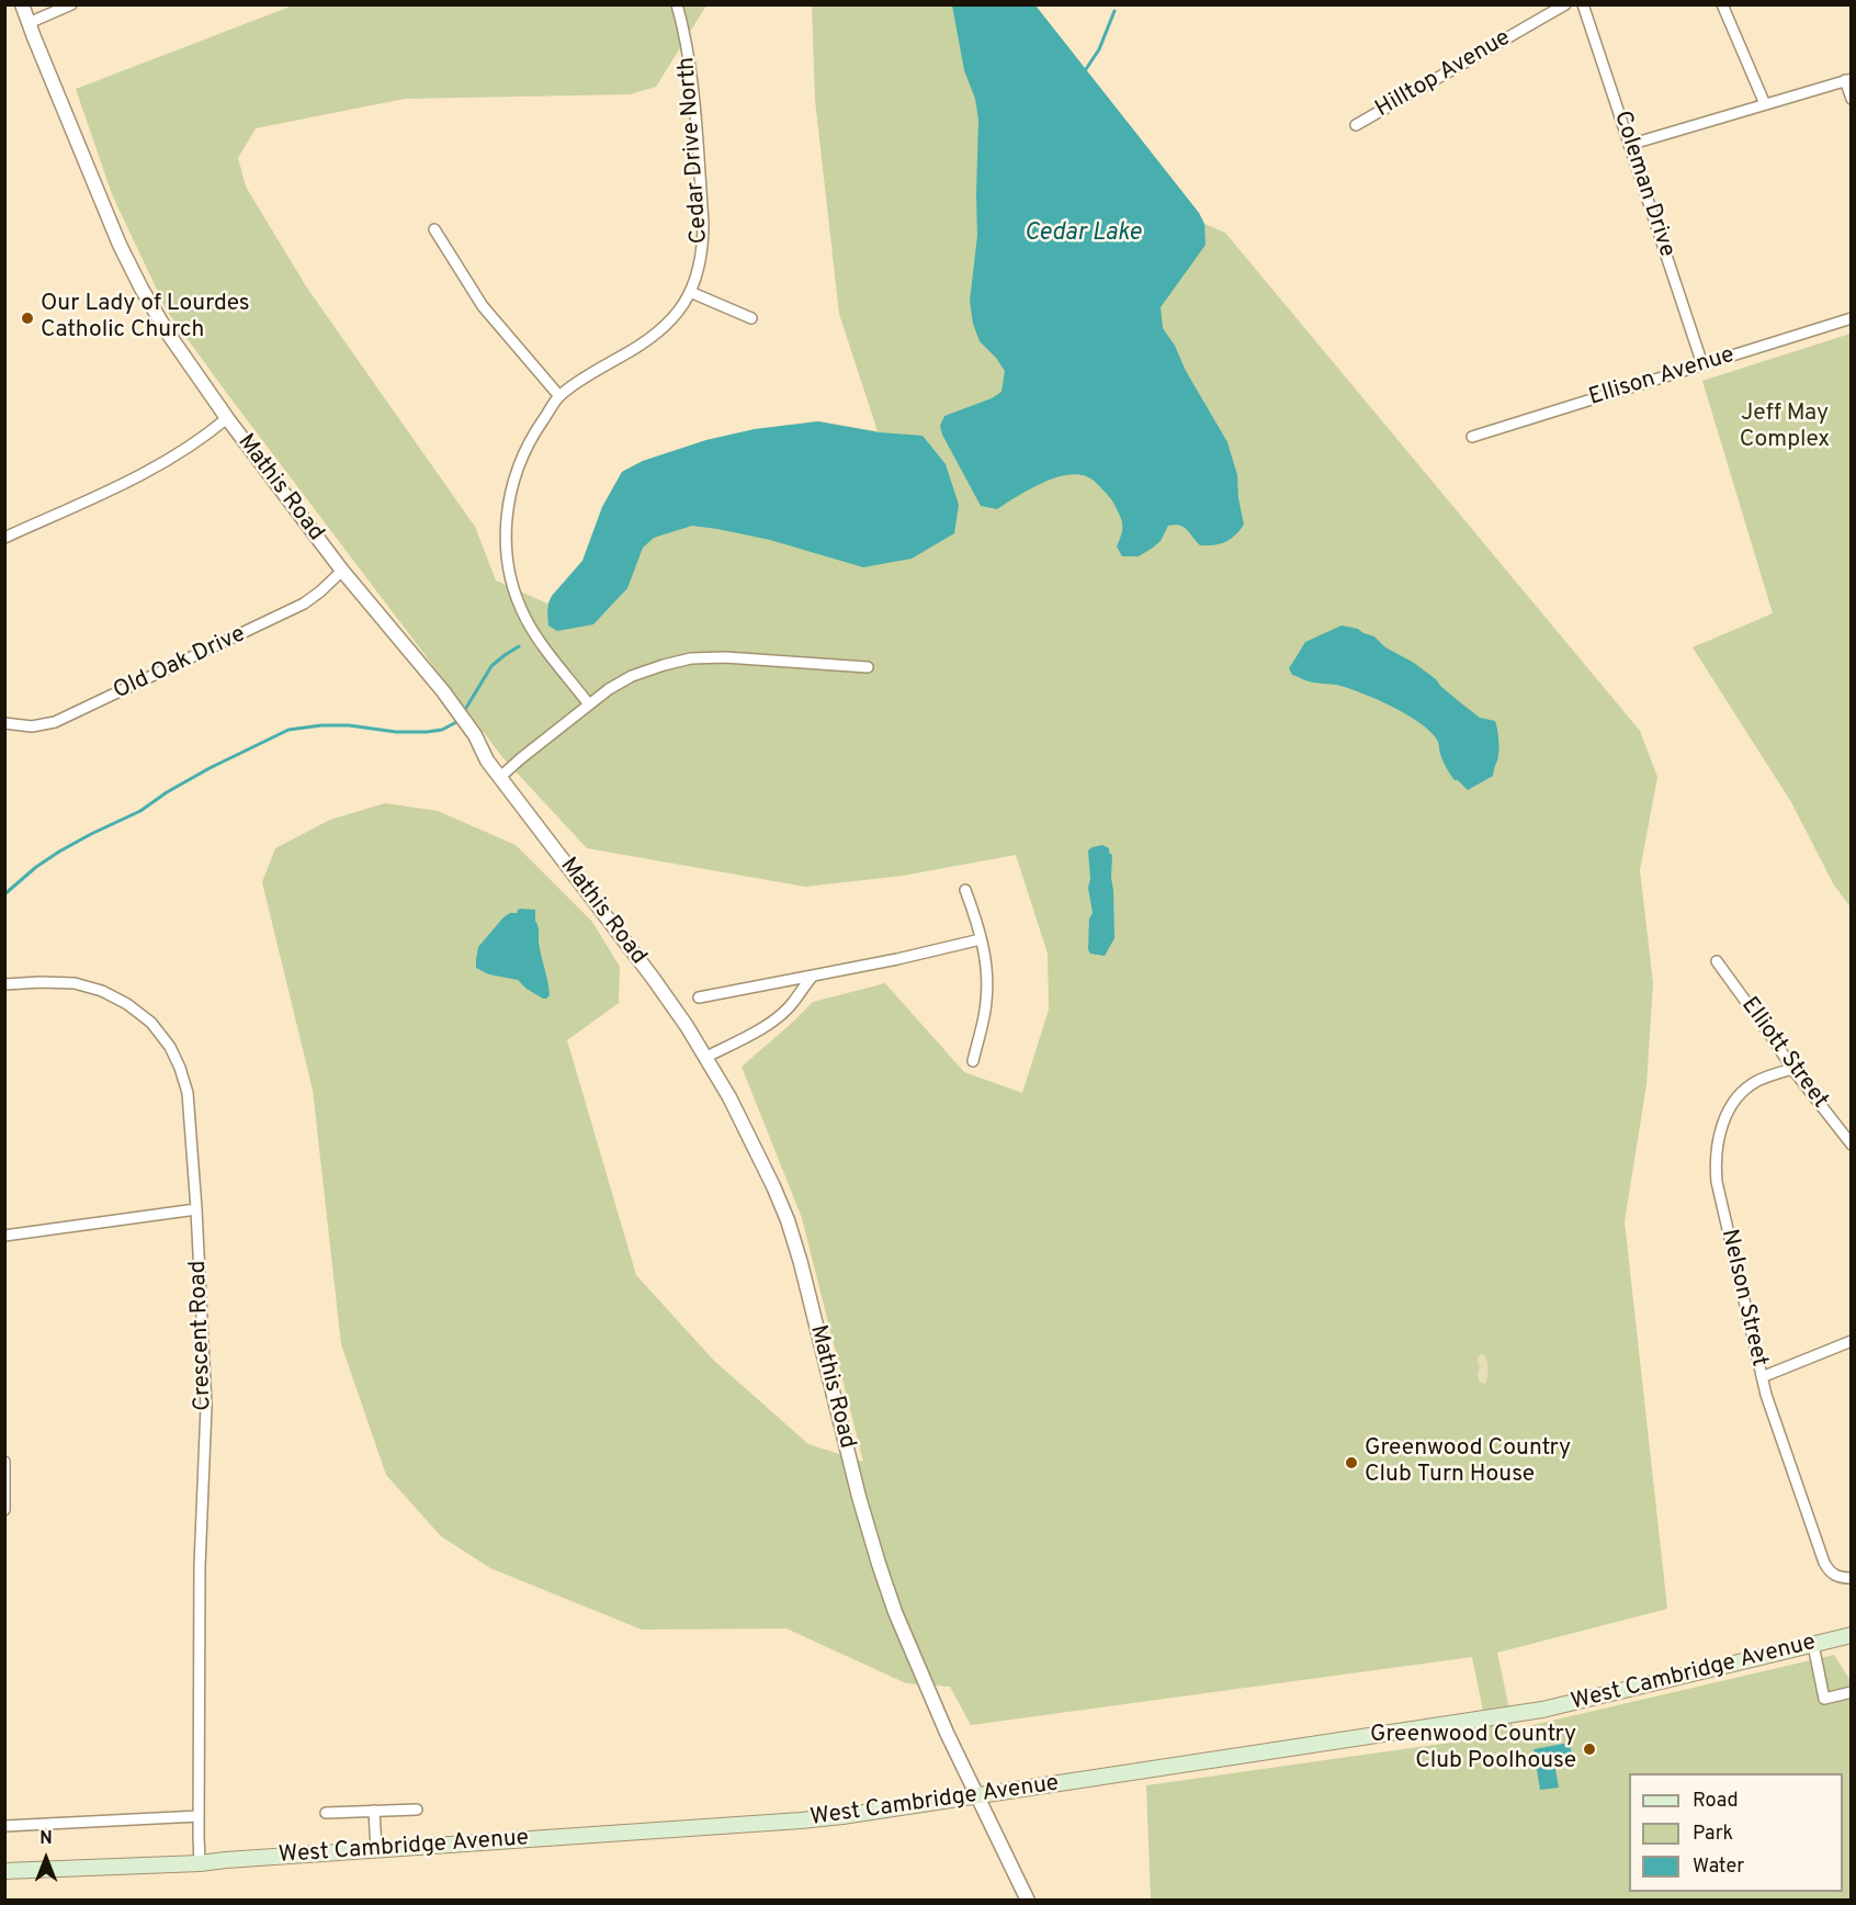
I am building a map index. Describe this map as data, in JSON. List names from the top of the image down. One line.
{"streets":{"main road":["West Cambridge Avenue"],"street":["Hilltop Avenue","Cedar Drive North","Coleman Drive","Ellison Avenue","Mathis Road","Old Oak Drive","Elliott Street","Nelson Street","Crescent Road"]},"crossings":[["Coleman Drive","Ellison Avenue"],["Mathis Road","Old Oak Drive"],["Mathis Road","West Cambridge Avenue"],["Elliott Street","Nelson Street"],["Crescent Road","West Cambridge Avenue"]],"water":["Cedar Lake"],"parks":["Jeff May Complex"],"places":["Our Lady of Lourdes Catholic Church","Greenwood Country Club Turn House","Greenwood Country Club Poolhouse"],"legend":["Road","Park","Water"],"north":"top"}
